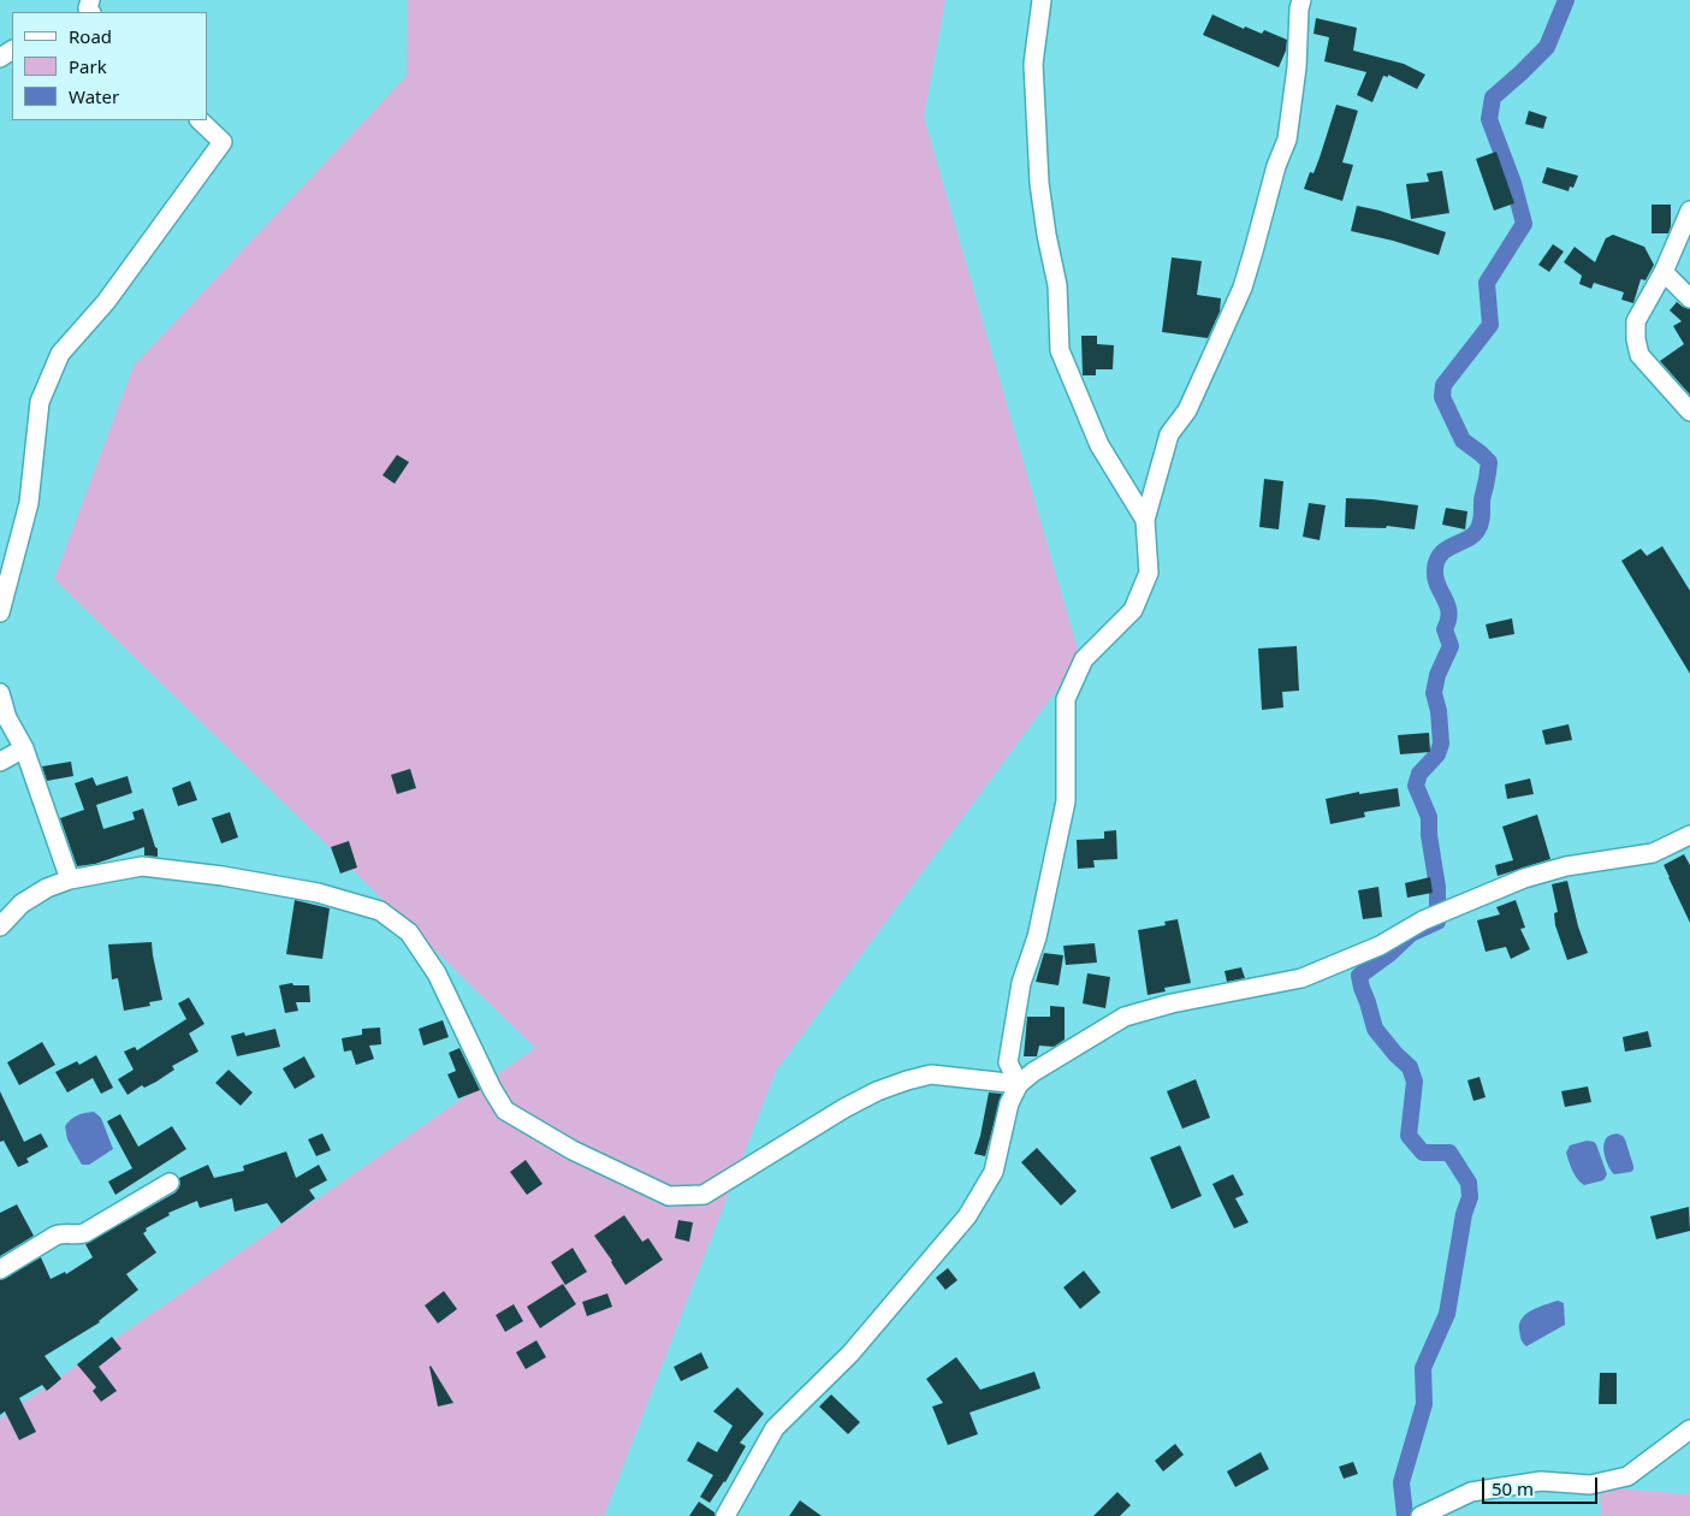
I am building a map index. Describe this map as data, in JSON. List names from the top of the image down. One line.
{"legend":["Road","Park","Water"],"scale_bar":"50 m"}
